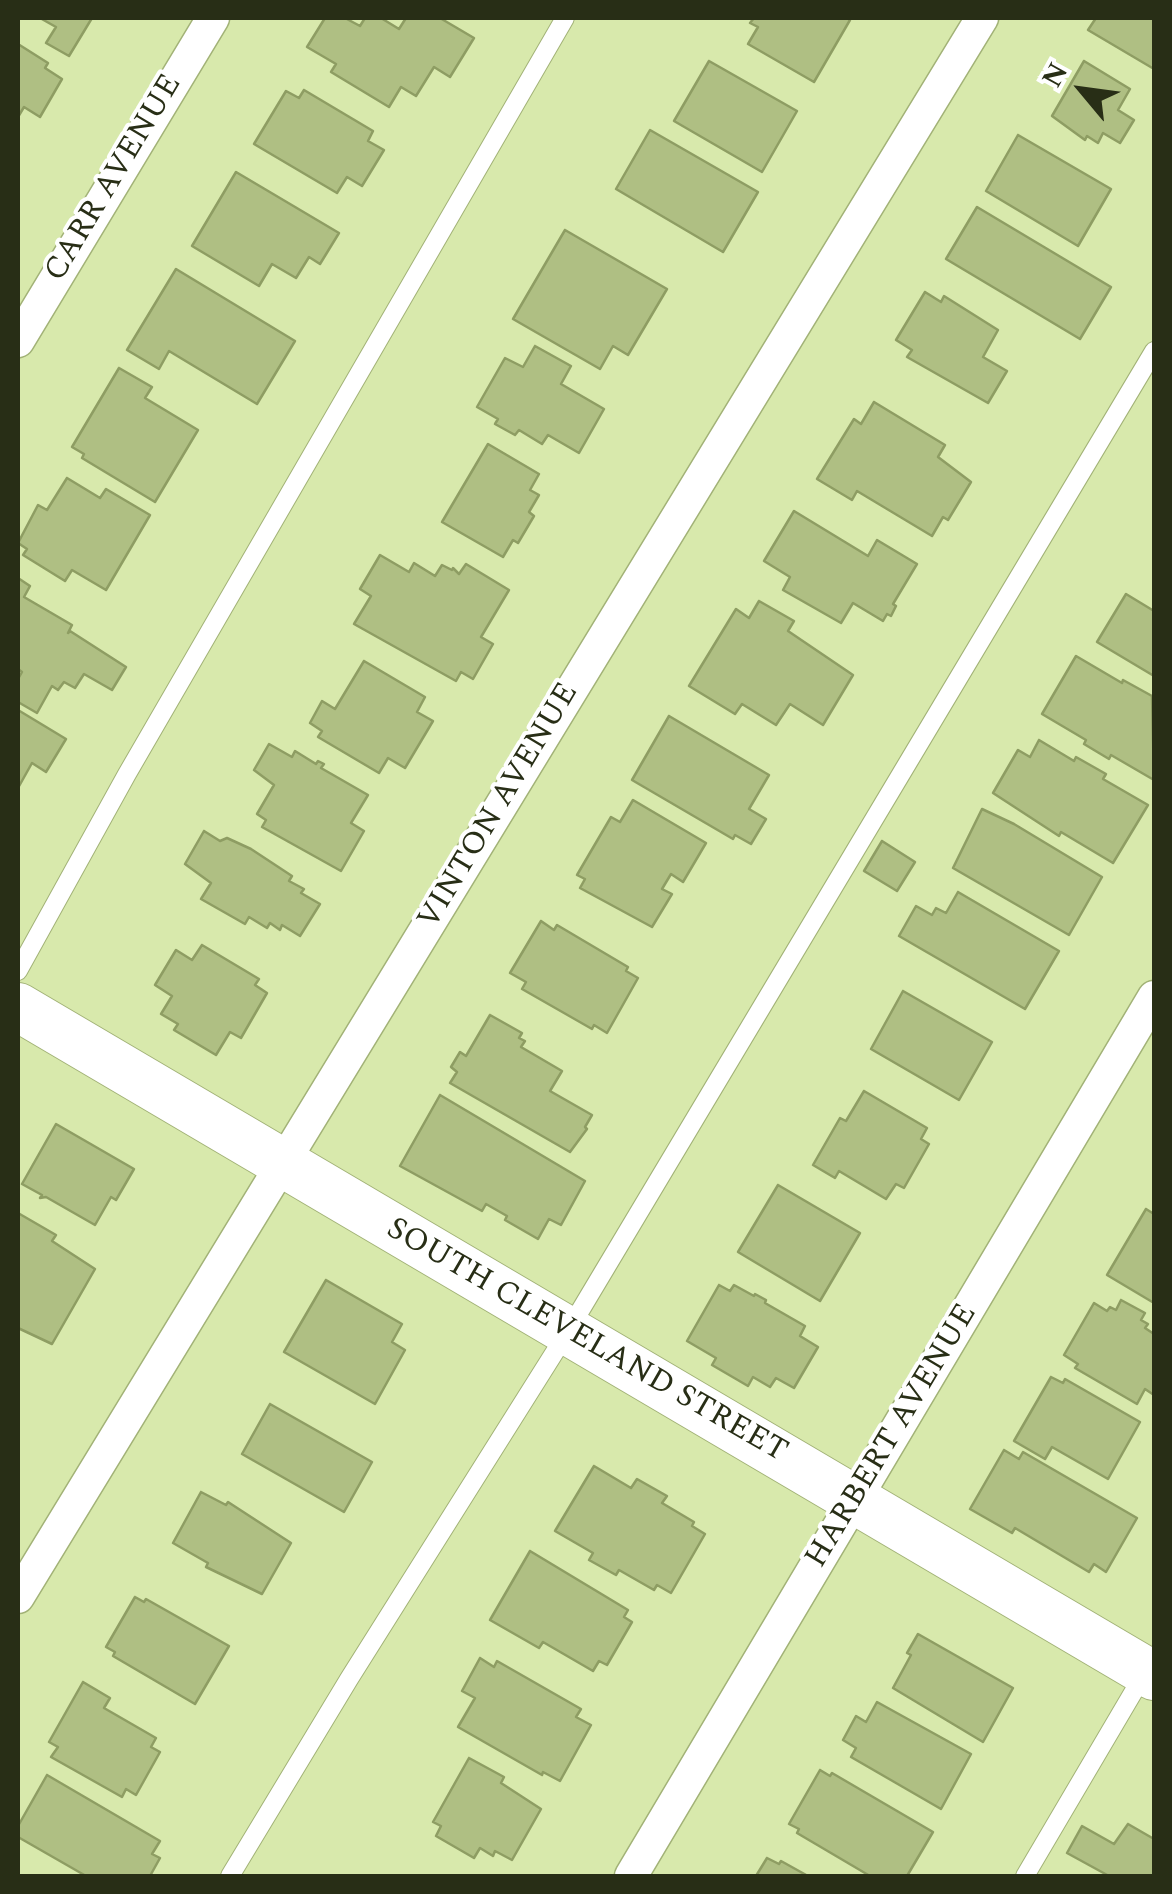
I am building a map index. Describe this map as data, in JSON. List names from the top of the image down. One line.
{"streets":{"main road":["SOUTH CLEVELAND STREET"],"street":["CARR AVENUE","VINTON AVENUE","HARBERT AVENUE"]},"crossings":[["VINTON AVENUE","SOUTH CLEVELAND STREET"],["SOUTH CLEVELAND STREET","HARBERT AVENUE"]],"north":"top left"}
